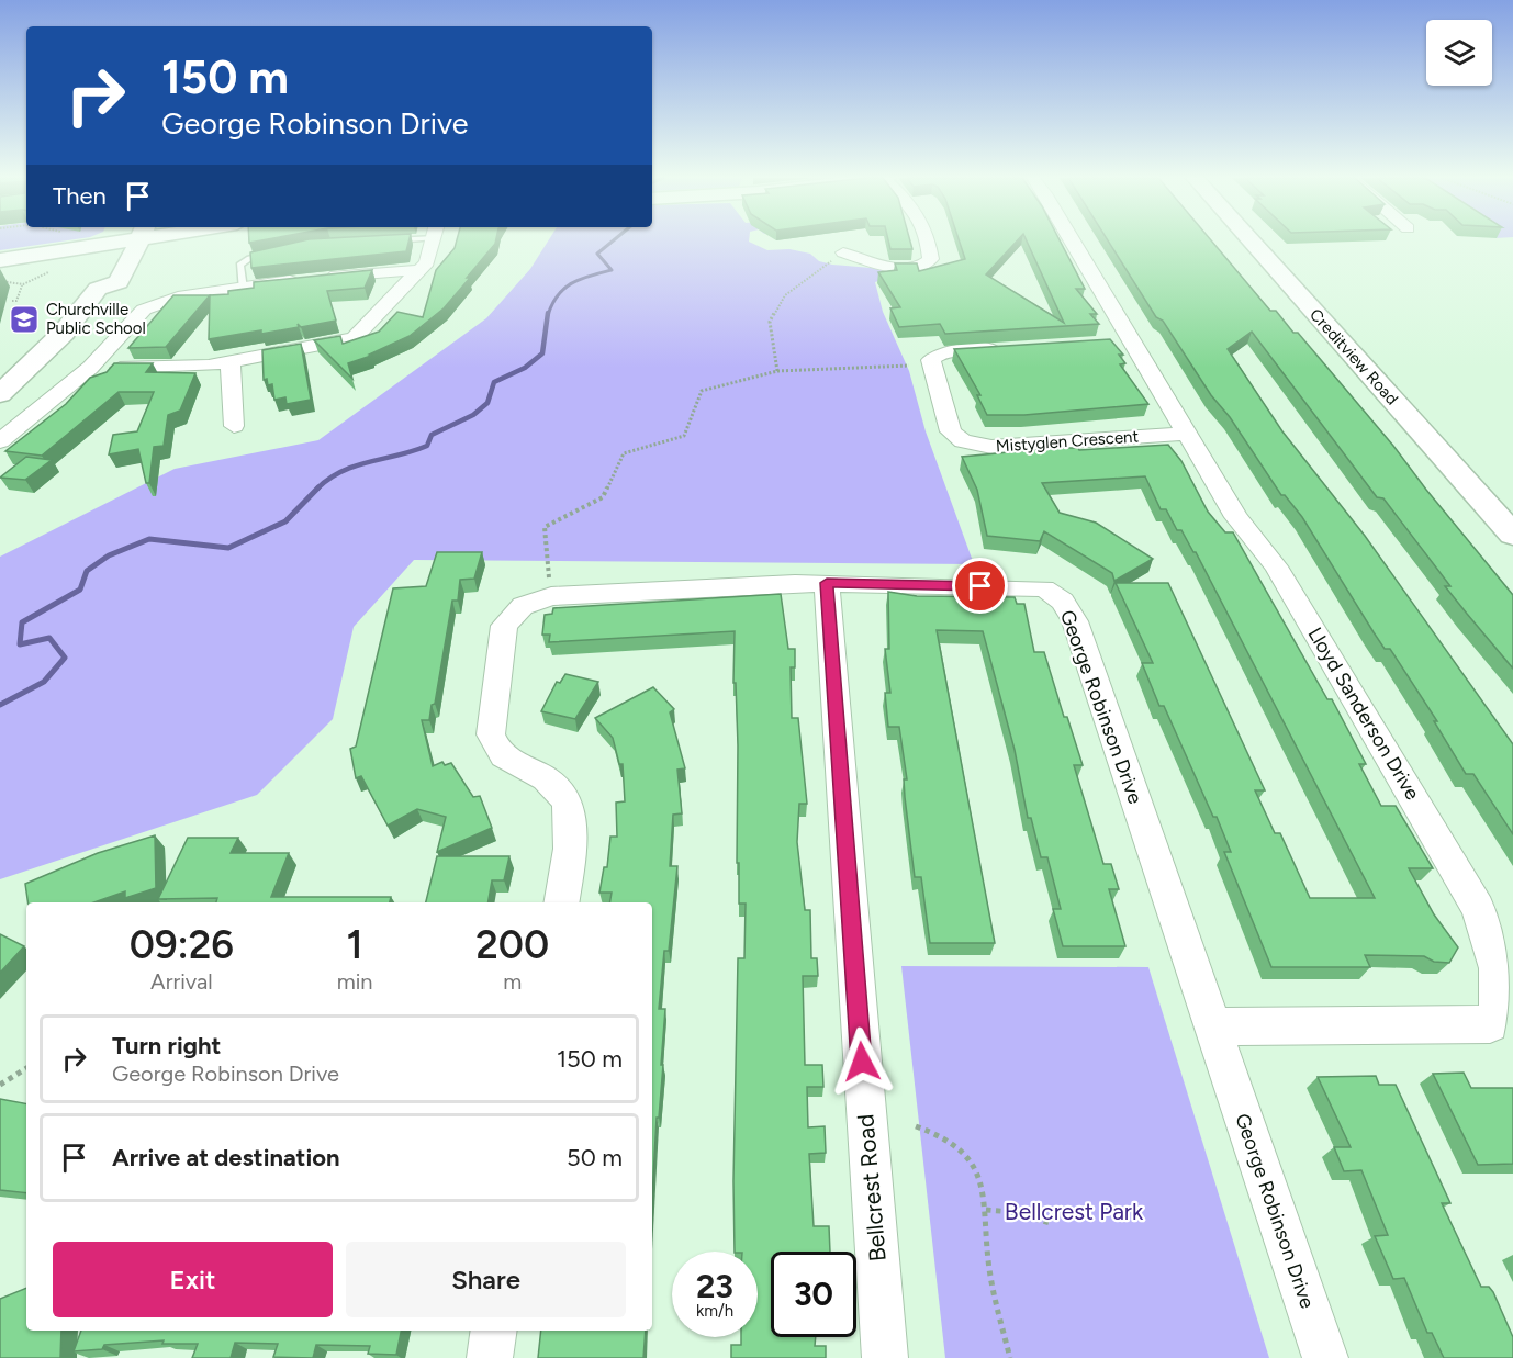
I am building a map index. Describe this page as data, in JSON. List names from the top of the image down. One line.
{"streets":{"street":["Creditview Road","Mistyglen Crescent","George Robinson Drive","Lloyd Sanderson Drive","Bellcrest Road"]},"crossings":[["Mistyglen Crescent","Lloyd Sanderson Drive"],["George Robinson Drive","Lloyd Sanderson Drive"],["George Robinson Drive","Bellcrest Road"]],"parks":["Bellcrest Park"],"places":{"school or university":["Churchville Public School"]},"page":{"turn":["150 m","George Robinson Drive"],"then":"Then","eta":["09:26","Arrival","1","min","200","m"],"list":[{"name":"Turn right","note":"George Robinson Drive","value":"150 m"},{"name":"Arrive at destination","value":"50 m"}],"buttons":["Exit","Share"],"speed":"23 km/h","limit":"30"}}
